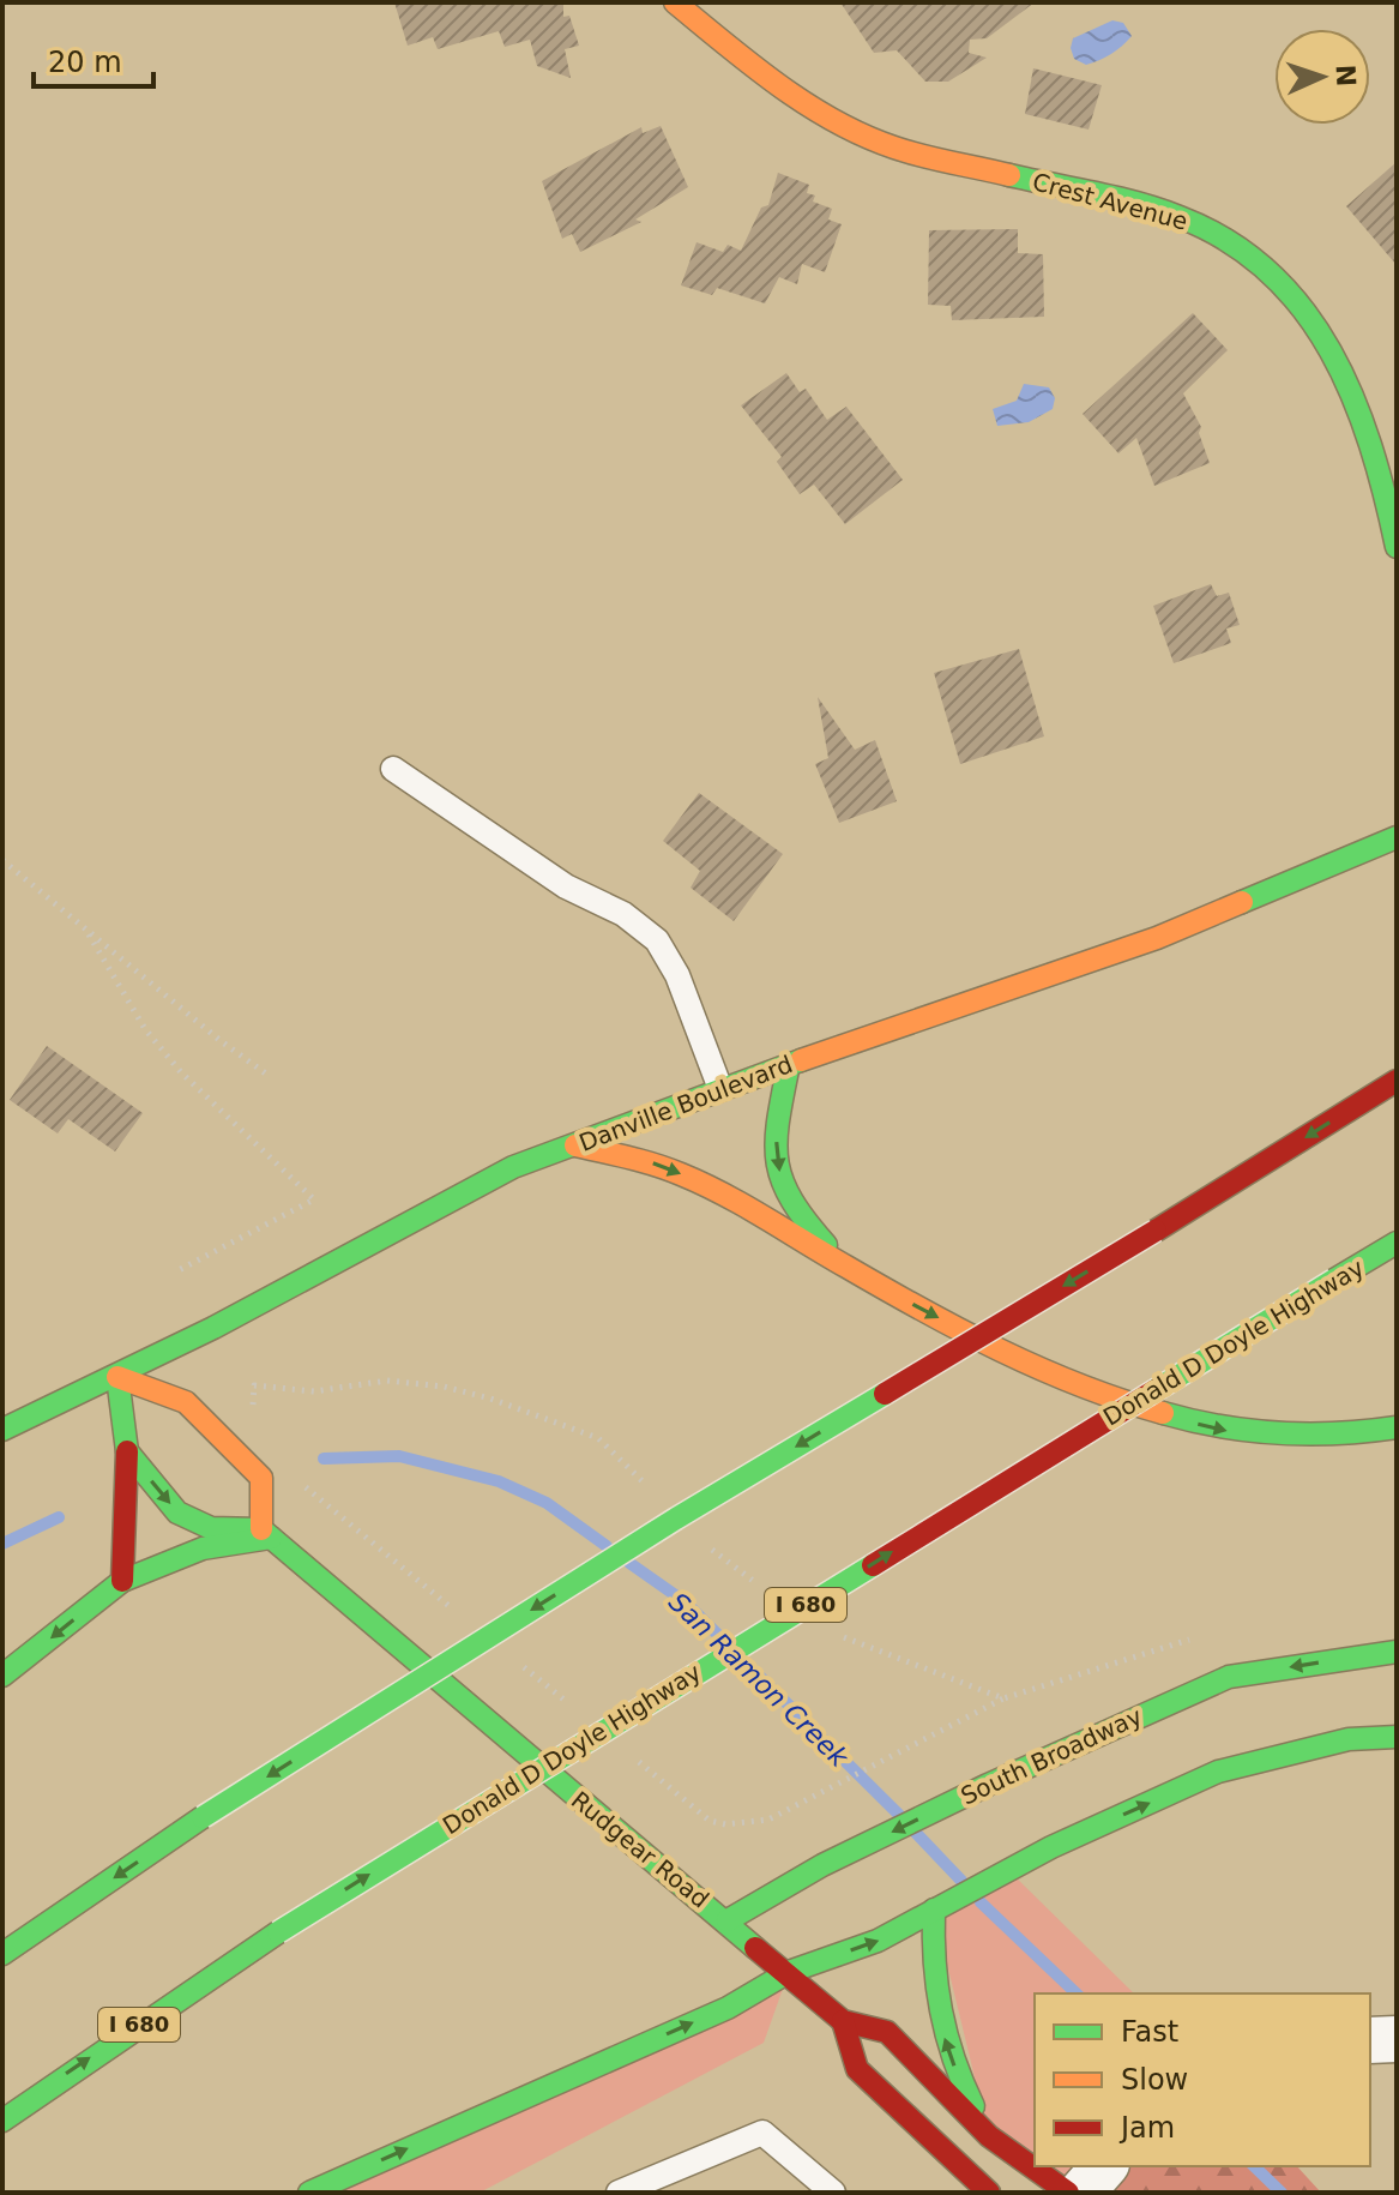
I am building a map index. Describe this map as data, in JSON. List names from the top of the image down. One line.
{"streets":{"main road":["Crest Avenue","Danville Boulevard","Donald D Doyle Highway","I 680","South Broadway","Rudgear Road"]},"crossings":[["South Broadway","Rudgear Road"]],"water":["San Ramon Creek"],"legend":["Fast","Slow","Jam"],"scale_bar":"20 m","north":"right"}
